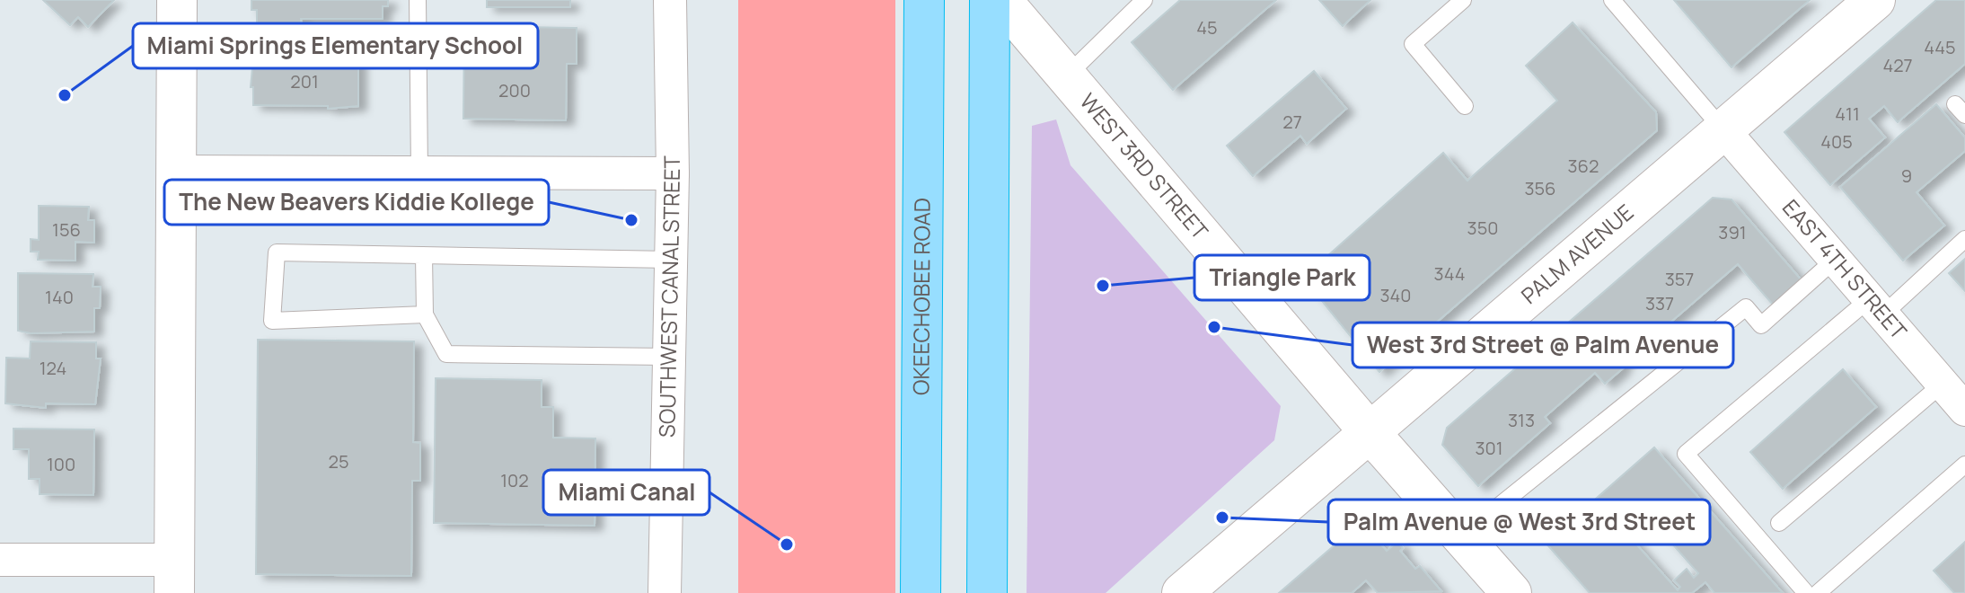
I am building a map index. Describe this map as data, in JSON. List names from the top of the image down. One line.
{"streets":{"highway":["OKEECHOBEE ROAD"],"main road":["WEST 3RD STREET","PALM AVENUE"],"street":["EAST 4TH STREET","SOUTHWEST CANAL STREET"]},"crossings":[["WEST 3RD STREET","PALM AVENUE"],["PALM AVENUE","EAST 4TH STREET"]],"places":["Miami Springs Elementary School","The New Beavers Kiddie Kollege","Triangle Park","West 3rd Street @ Palm Avenue","Palm Avenue @ West 3rd Street","Miami Canal"],"house_numbers":["45","445","427","201","200","411","27","405","362","9","356","350","156","391","344","357","340","140","337","124","313","301","25","100","102"]}
